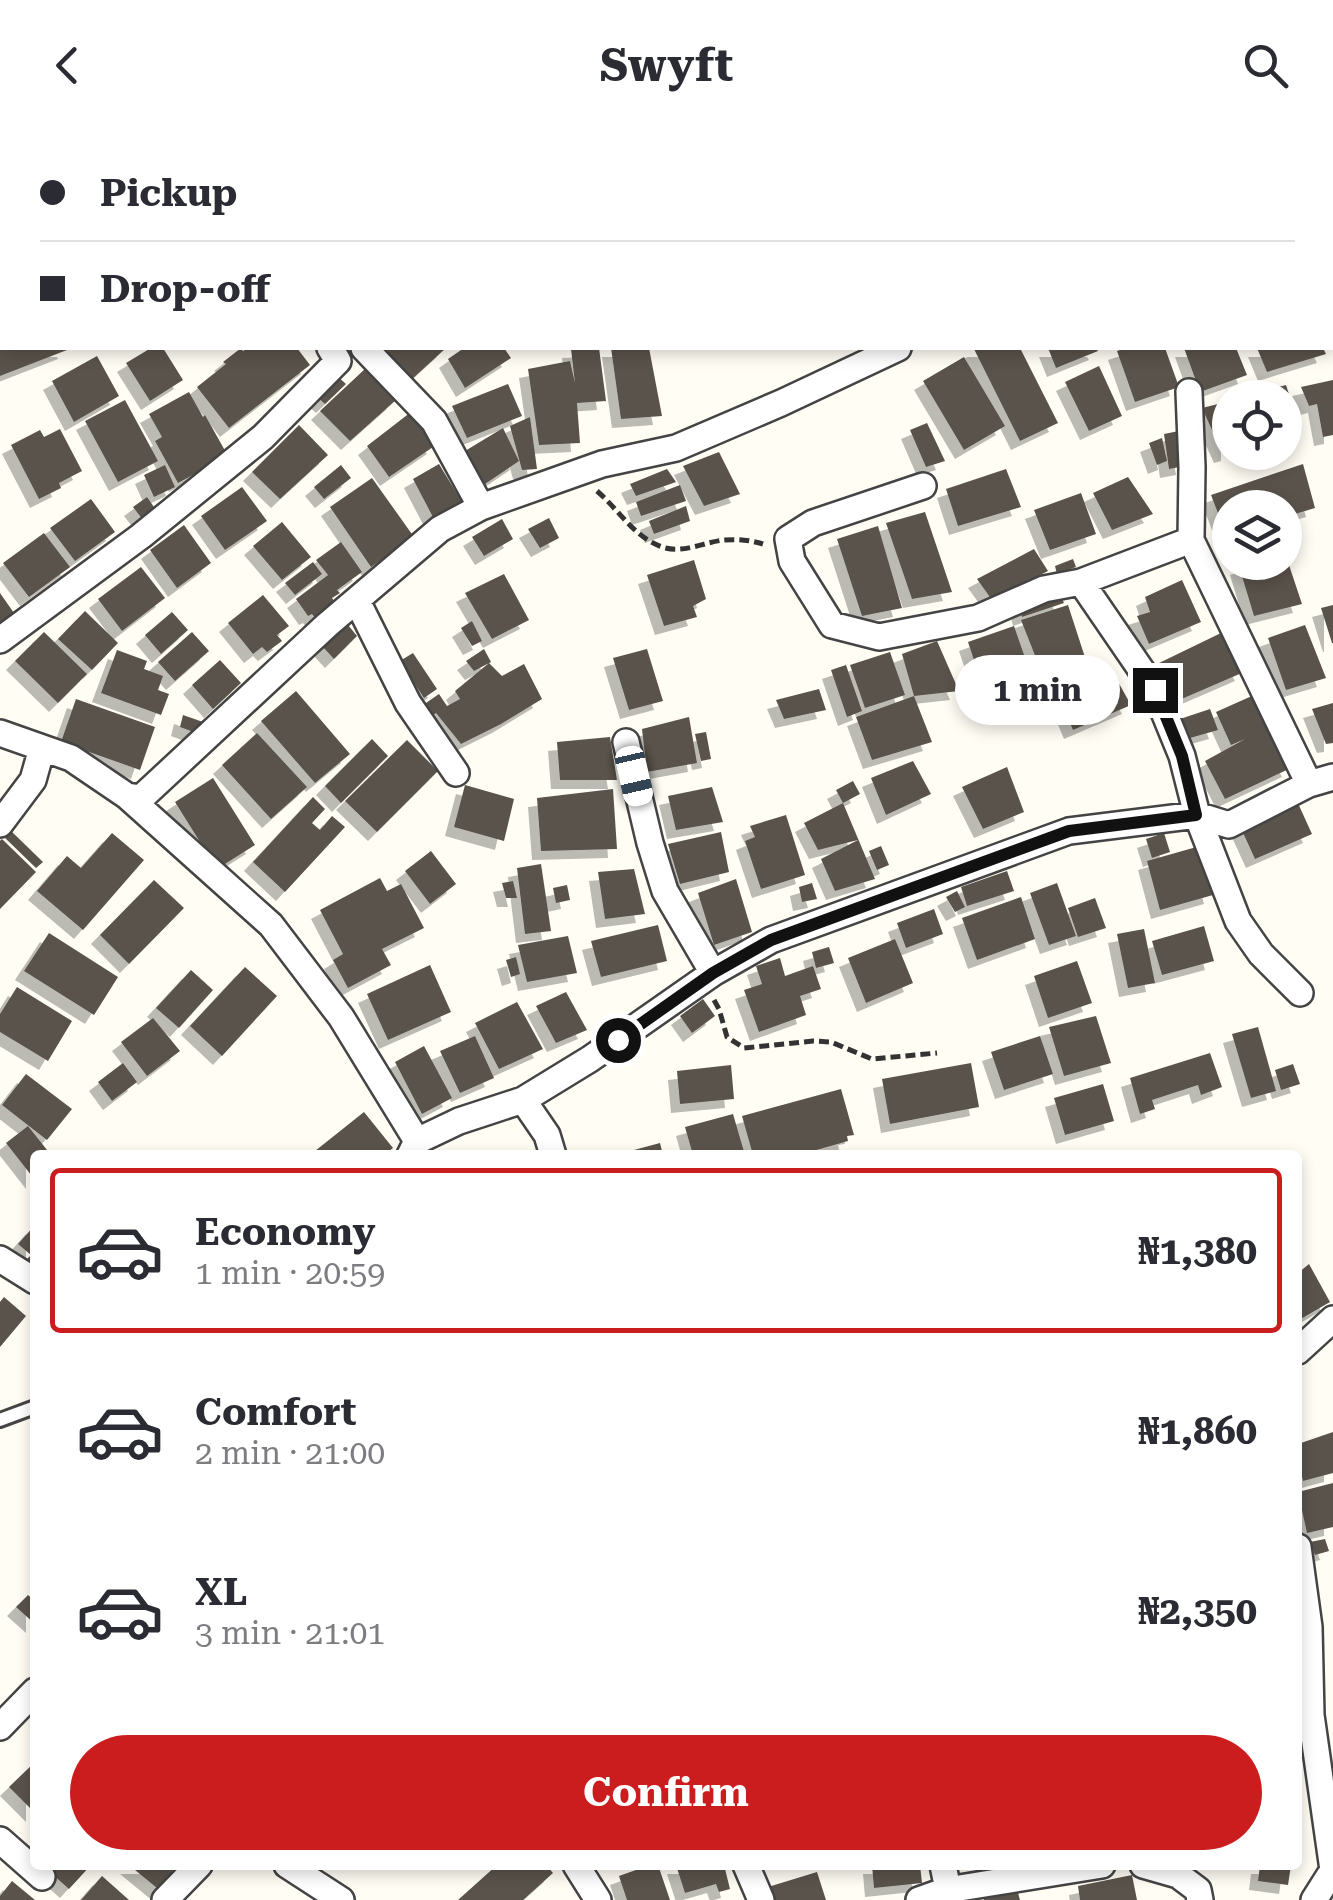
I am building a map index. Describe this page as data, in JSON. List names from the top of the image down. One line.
{"page":{"header":"Swyft","banner":["Pickup","Drop-off"],"bubble":"1 min","list":[{"name":"Economy","note":"1 min · 20:59","value":"₦1,380"},{"name":"Comfort","note":"2 min · 21:00","value":"₦1,860"},{"name":"XL","note":"3 min · 21:01","value":"₦2,350"}],"buttons":"Confirm"}}
